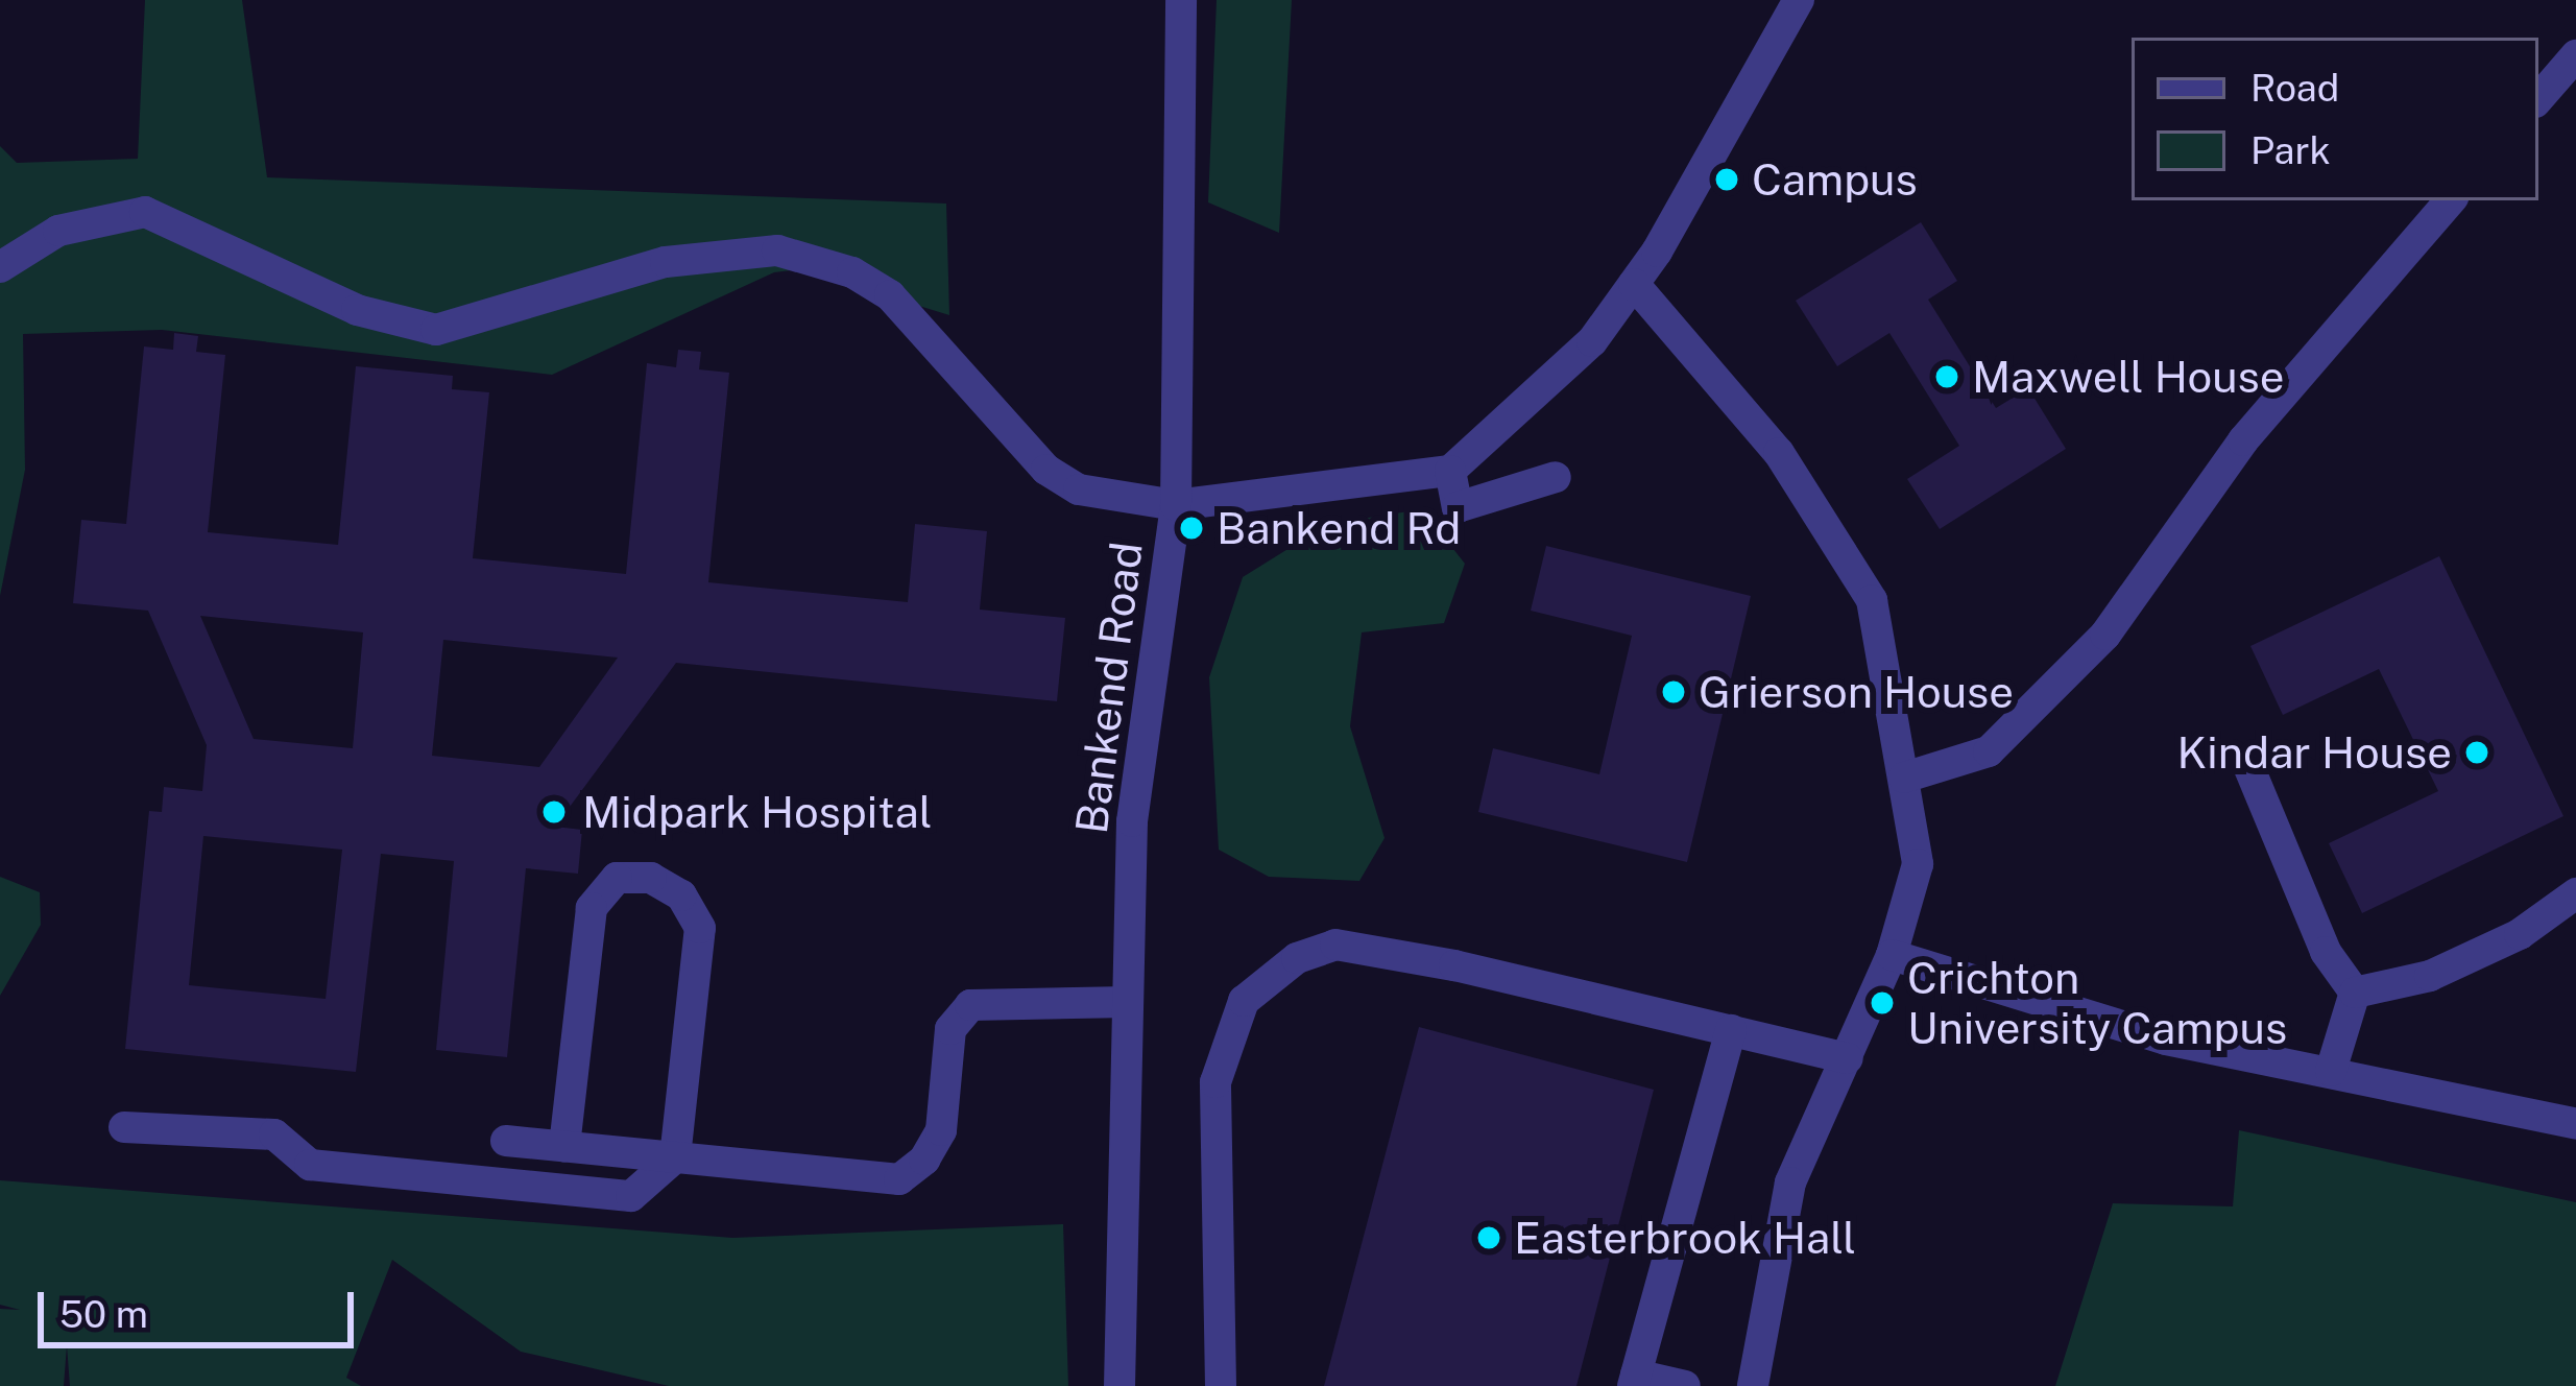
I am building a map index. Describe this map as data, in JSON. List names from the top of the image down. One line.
{"streets":{"street":["Bankend Road"]},"places":["Campus","Maxwell House","Bankend Rd","Grierson House","Kindar House","Midpark Hospital","Crichton University Campus","Easterbrook Hall"],"legend":["Road","Park"],"scale_bar":"50 m"}
